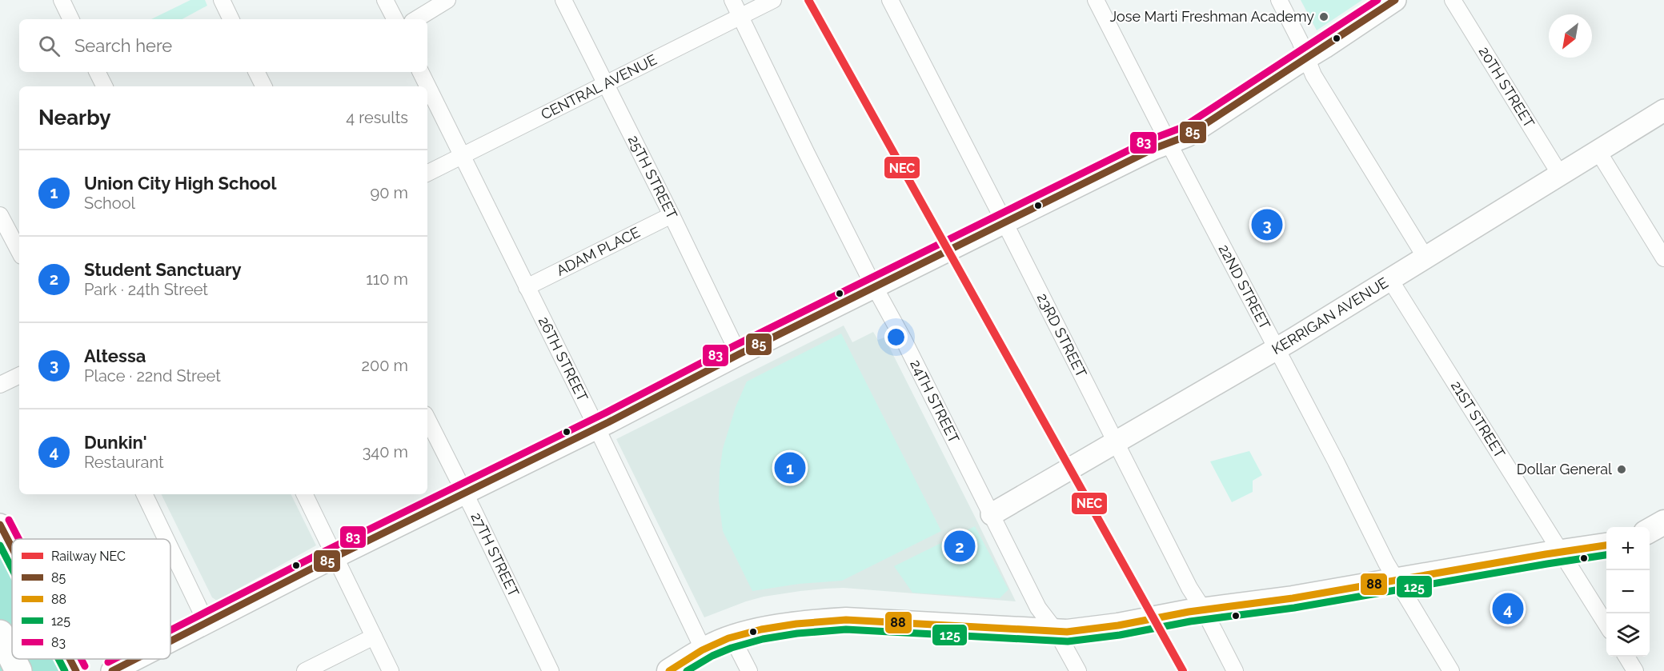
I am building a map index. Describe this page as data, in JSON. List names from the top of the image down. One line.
{"streets":{"street":["CENTRAL AVENUE","20TH STREET","25TH STREET","ADAM PLACE","22ND STREET","KERRIGAN AVENUE","23RD STREET","26TH STREET","24TH STREET","21ST STREET","27TH STREET"]},"crossings":[["CENTRAL AVENUE","25TH STREET"],["CENTRAL AVENUE","26TH STREET"],["CENTRAL AVENUE","24TH STREET"],["20TH STREET","KERRIGAN AVENUE"],["25TH STREET","ADAM PLACE"],["ADAM PLACE","26TH STREET"],["22ND STREET","KERRIGAN AVENUE"],["KERRIGAN AVENUE","23RD STREET"],["KERRIGAN AVENUE","24TH STREET"],["KERRIGAN AVENUE","21ST STREET"]],"places":["Jose Marti Freshman Academy","Dollar General"],"lines":["rail line NEC","transit line 85","transit line 83","transit line 88","transit line 125"],"legend":["Railway NEC","85","88","125","83"],"north":"bottom left","page":{"search":"Search here","heading":["Nearby","4 results"],"list":[{"mark":"1","name":"Union City High School","note":"School","value":"90 m"},{"mark":"2","name":"Student Sanctuary","note":"Park · 24th Street","value":"110 m"},{"mark":"3","name":"Altessa","note":"Place · 22nd Street","value":"200 m"},{"mark":"4","name":"Dunkin'","note":"Restaurant","value":"340 m"}],"pins":["3","1","2","4"],"map_buttons":["+","−"]}}
